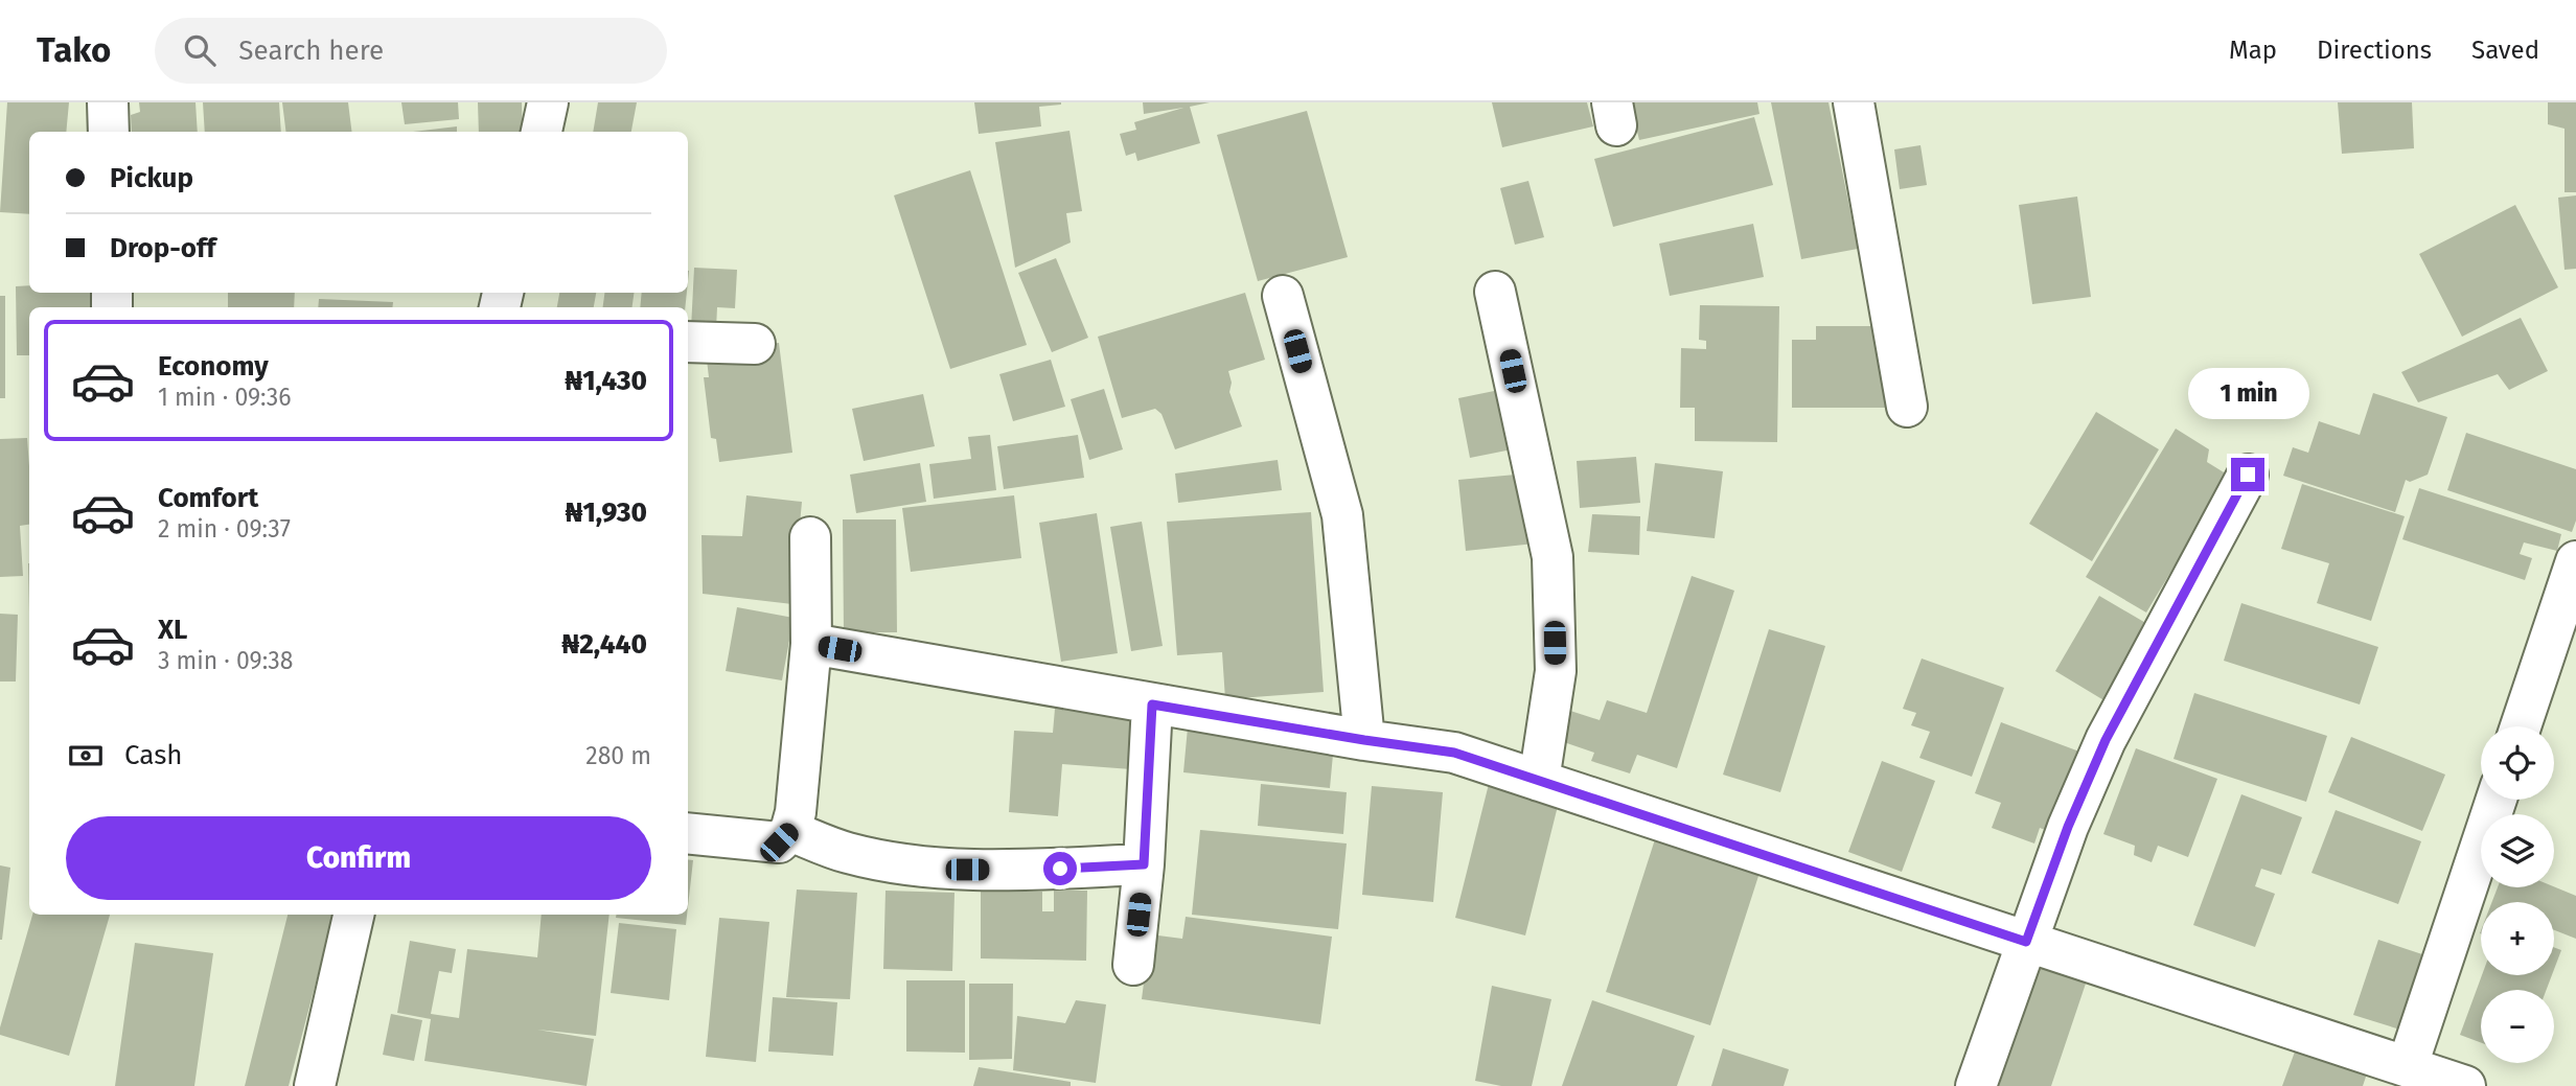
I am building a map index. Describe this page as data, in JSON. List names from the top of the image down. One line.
{"page":{"header":"Tako","search":"Search here","nav":["Map","Directions","Saved"],"banner":["Pickup","Drop-off"],"list":[{"name":"Economy","note":"1 min · 09:36","value":"₦1,430"},{"name":"Comfort","note":"2 min · 09:37","value":"₦1,930"},{"name":"XL","note":"3 min · 09:38","value":"₦2,440"}],"bubble":"1 min","pay":["Cash","280 m"],"map_buttons":["+","−"],"buttons":"Confirm"}}
